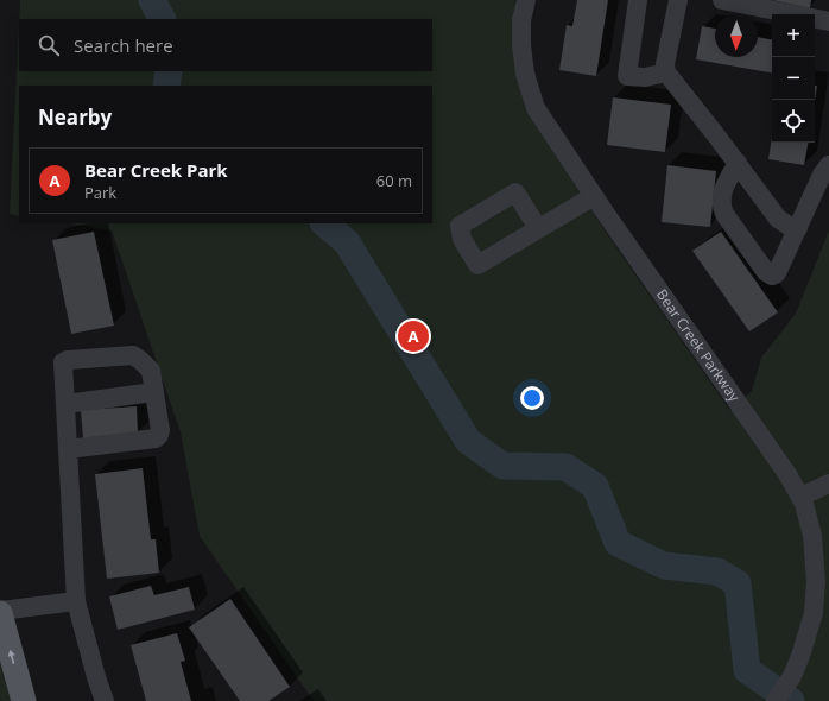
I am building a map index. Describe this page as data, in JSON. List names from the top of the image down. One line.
{"streets":{"street":["Bear Creek Parkway"]},"north":"bottom","page":{"map_buttons":["+","−"],"search":"Search here","heading":"Nearby","list":[{"mark":"A","name":"Bear Creek Park","note":"Park","value":"60 m"}],"pins":"A"}}
